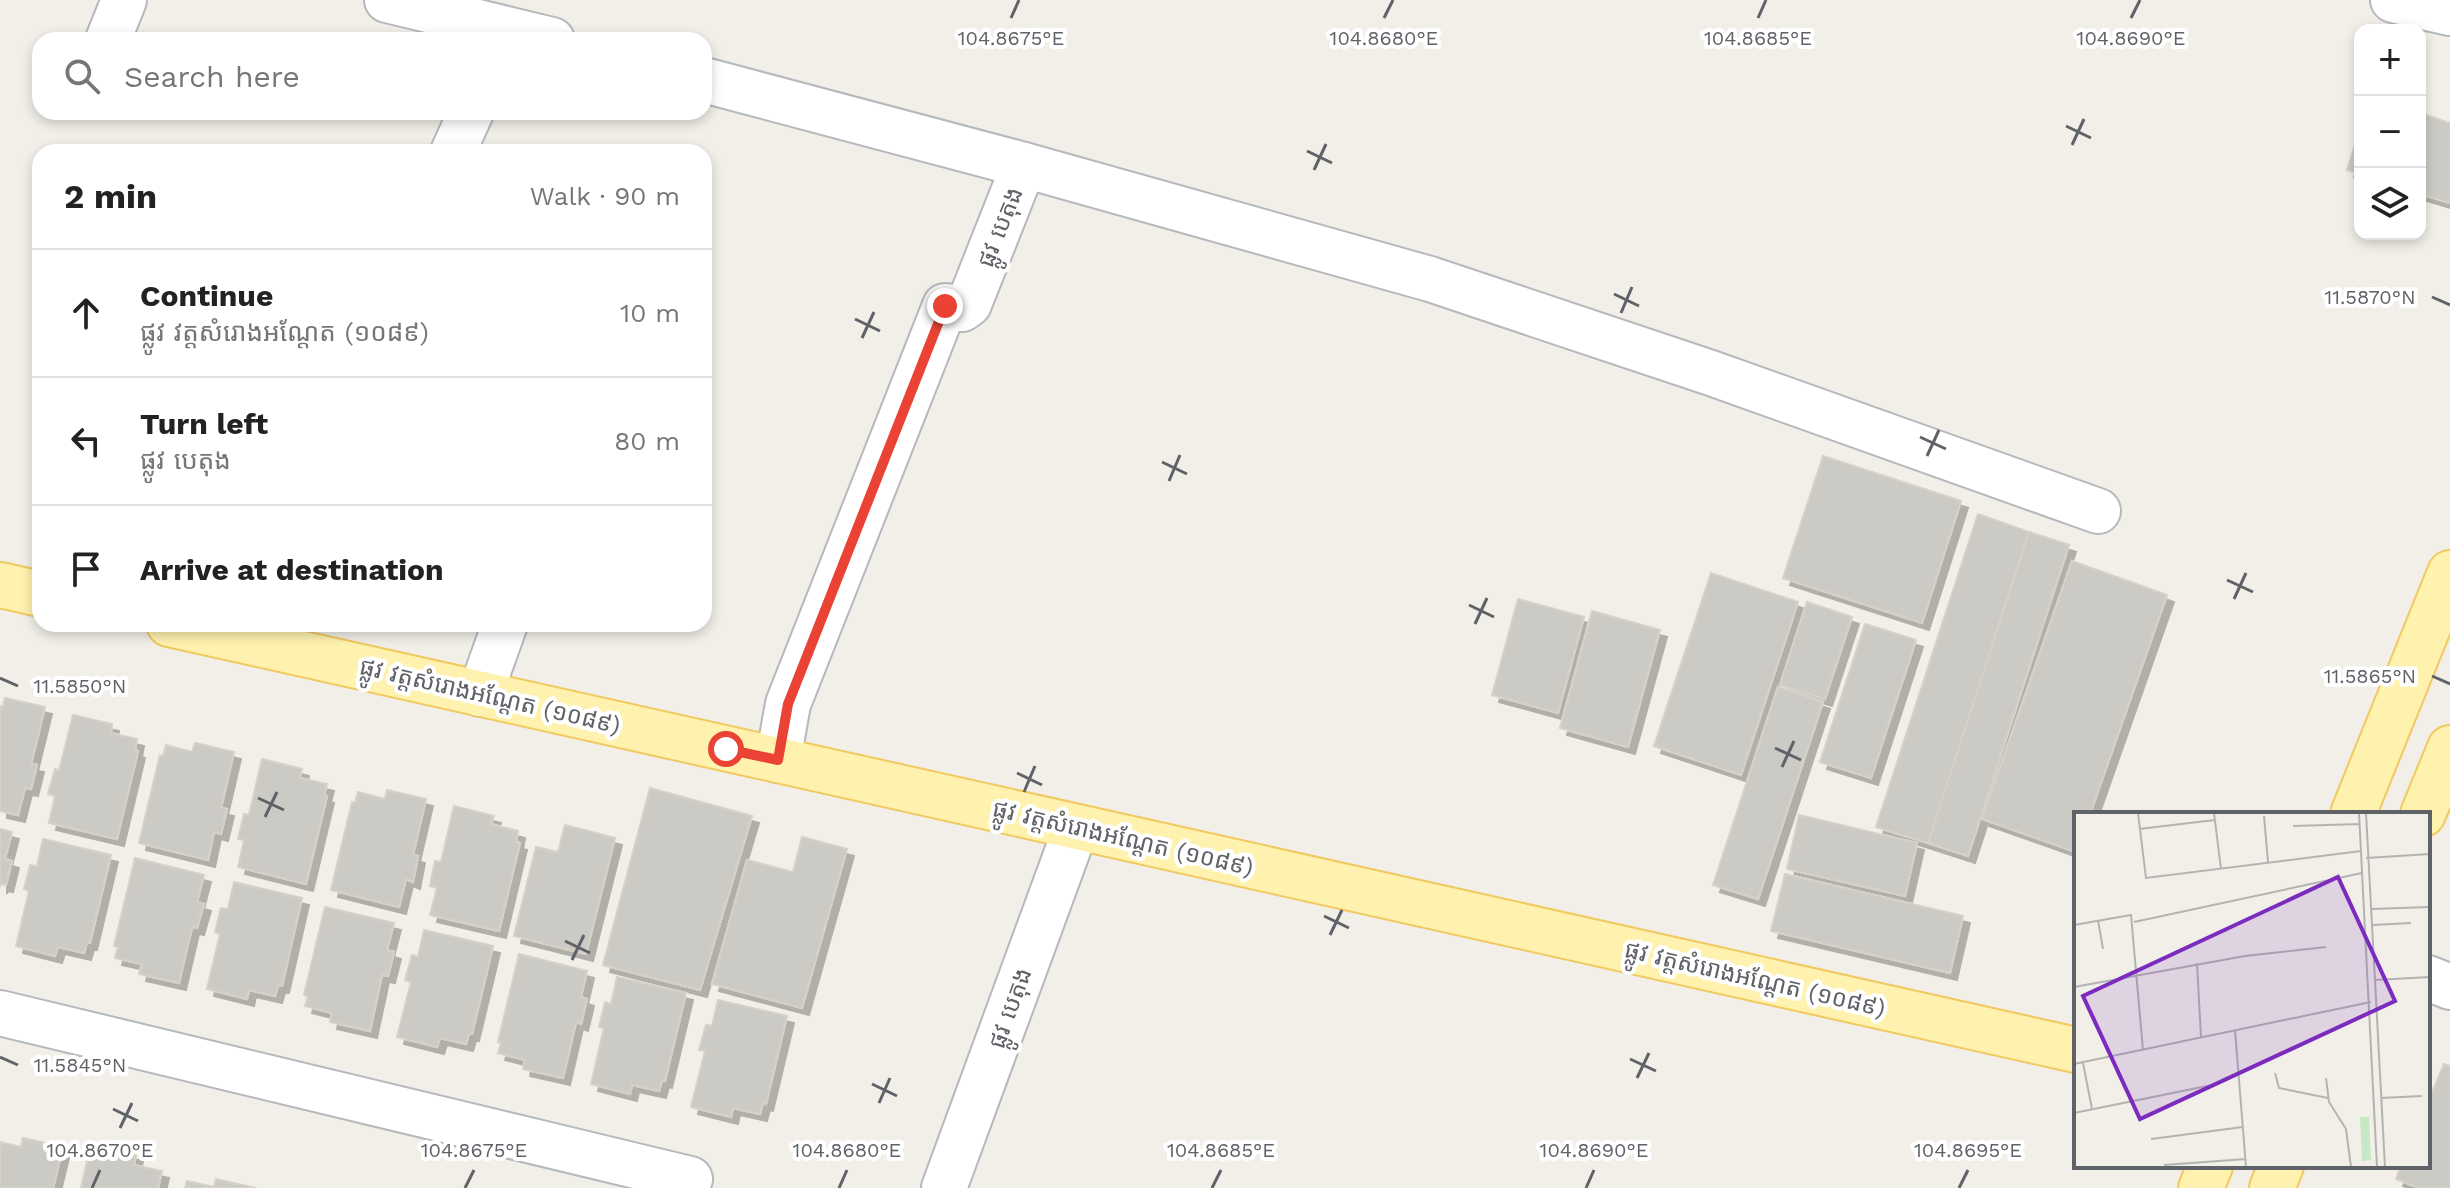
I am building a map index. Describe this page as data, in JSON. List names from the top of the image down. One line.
{"streets":{"main road":["ផ្លូវ វត្តសំរោងអណ្ដែត (១០៨៩)"],"street":["ផ្លូវ បេតុង"]},"crossings":[["ផ្លូវ បេតុង","ផ្លូវ វត្តសំរោងអណ្ដែត (១០៨៩)"]],"page":{"map_buttons":["+","−"],"search":"Search here","heading":["2 min","Walk · 90 m"],"list":[["Continue","ផ្លូវ វត្តសំរោងអណ្ដែត (១០៨៩)","10 m"],["Turn left","ផ្លូវ បេតុង","80 m"],"Arrive at destination"]},"coordinates":["104.8675°E","104.8680°E","104.8685°E","104.8690°E","11.5870°N","11.5865°N","11.5850°N","11.5845°N","104.8670°E","104.8695°E"]}
